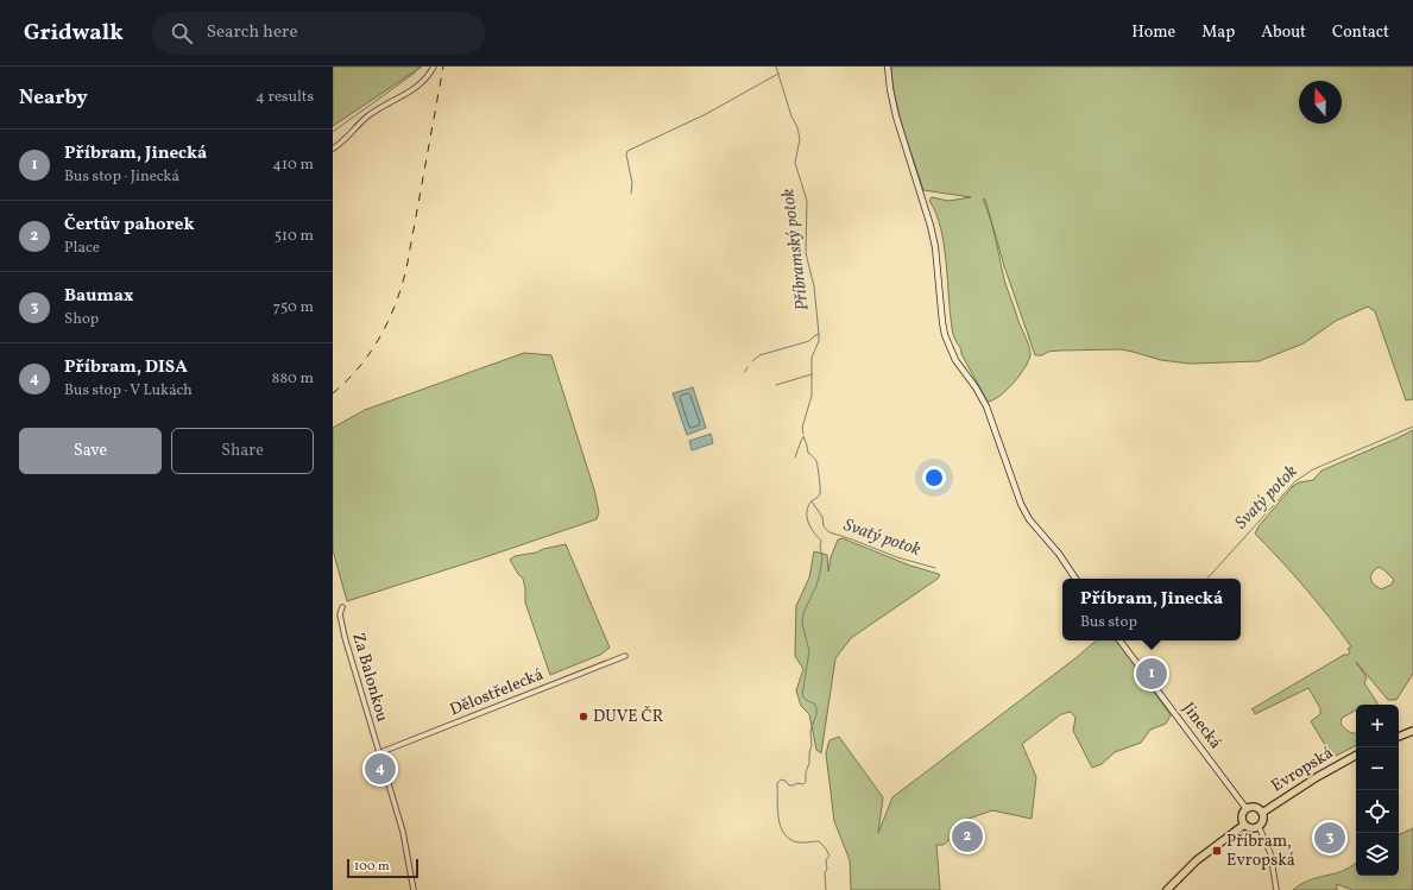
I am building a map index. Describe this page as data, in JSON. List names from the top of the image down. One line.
{"streets":{"main road":["Jinecká","Evropská"],"street":["Za Balonkou","Dělostřelecká"]},"crossings":[["Za Balonkou","Dělostřelecká"],["Jinecká","Evropská"]],"water":["Příbramský potok","Svatý potok"],"places":{"other":["DUVE ČR"],"transit":["Příbram, Evropská"]},"scale_bar":"100 m","north":"top","page":{"header":"Gridwalk","search":"Search here","nav":["Home","Map","About","Contact"],"heading":["Nearby","4 results"],"list":[{"mark":"1","name":"Příbram, Jinecká","note":"Bus stop · Jinecká","value":"410 m"},{"mark":"2","name":"Čertův pahorek","note":"Place","value":"510 m"},{"mark":"3","name":"Baumax","note":"Shop","value":"750 m"},{"mark":"4","name":"Příbram, DISA","note":"Bus stop · V Lukách","value":"880 m"}],"buttons":["Save","Share"],"popup":["Příbram, Jinecká","Bus stop"],"pins":["1","4","2","3"],"map_buttons":["+","−"],"scale":"100 m"}}
